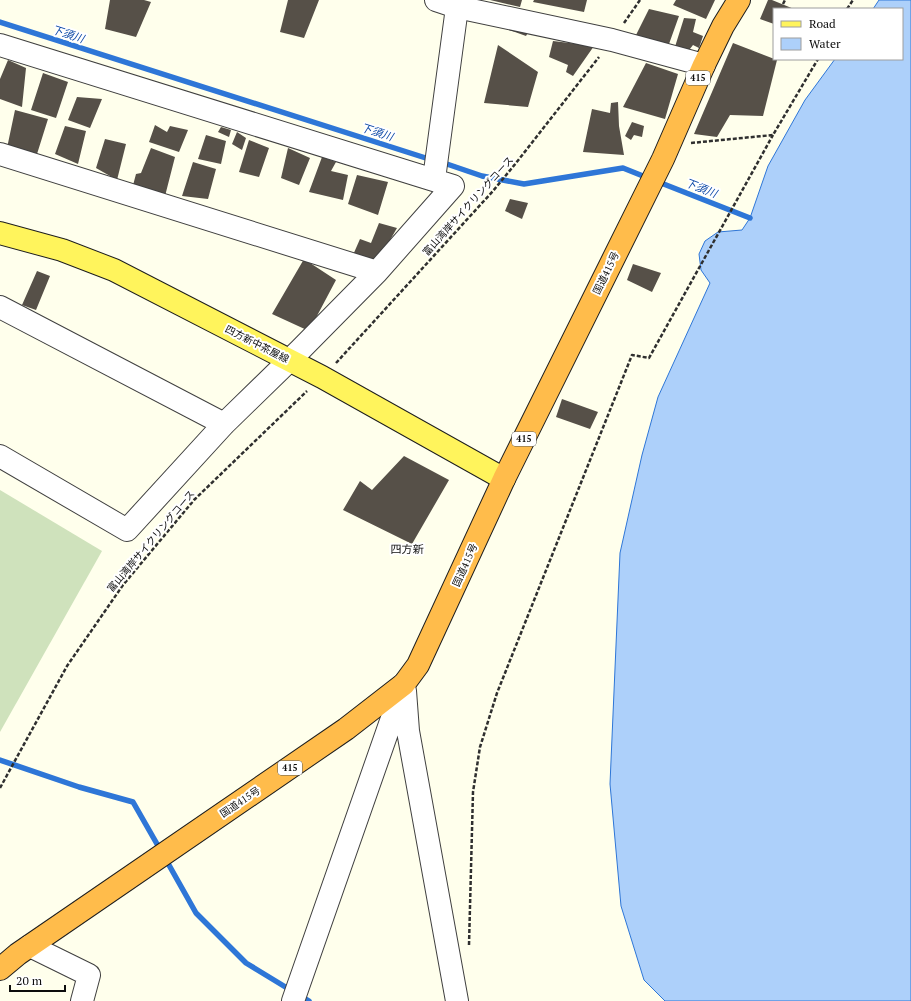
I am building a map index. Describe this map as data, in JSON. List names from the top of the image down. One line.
{"streets":{"highway":["415","国道415号"],"main road":["四方新中茶屋線"],"path":["富山湾岸サイクリングコース"]},"crossings":[["国道415号","四方新中茶屋線"]],"districts":["四方新"],"water":["下須川"],"legend":["Road","Water"],"scale_bar":"20 m"}
